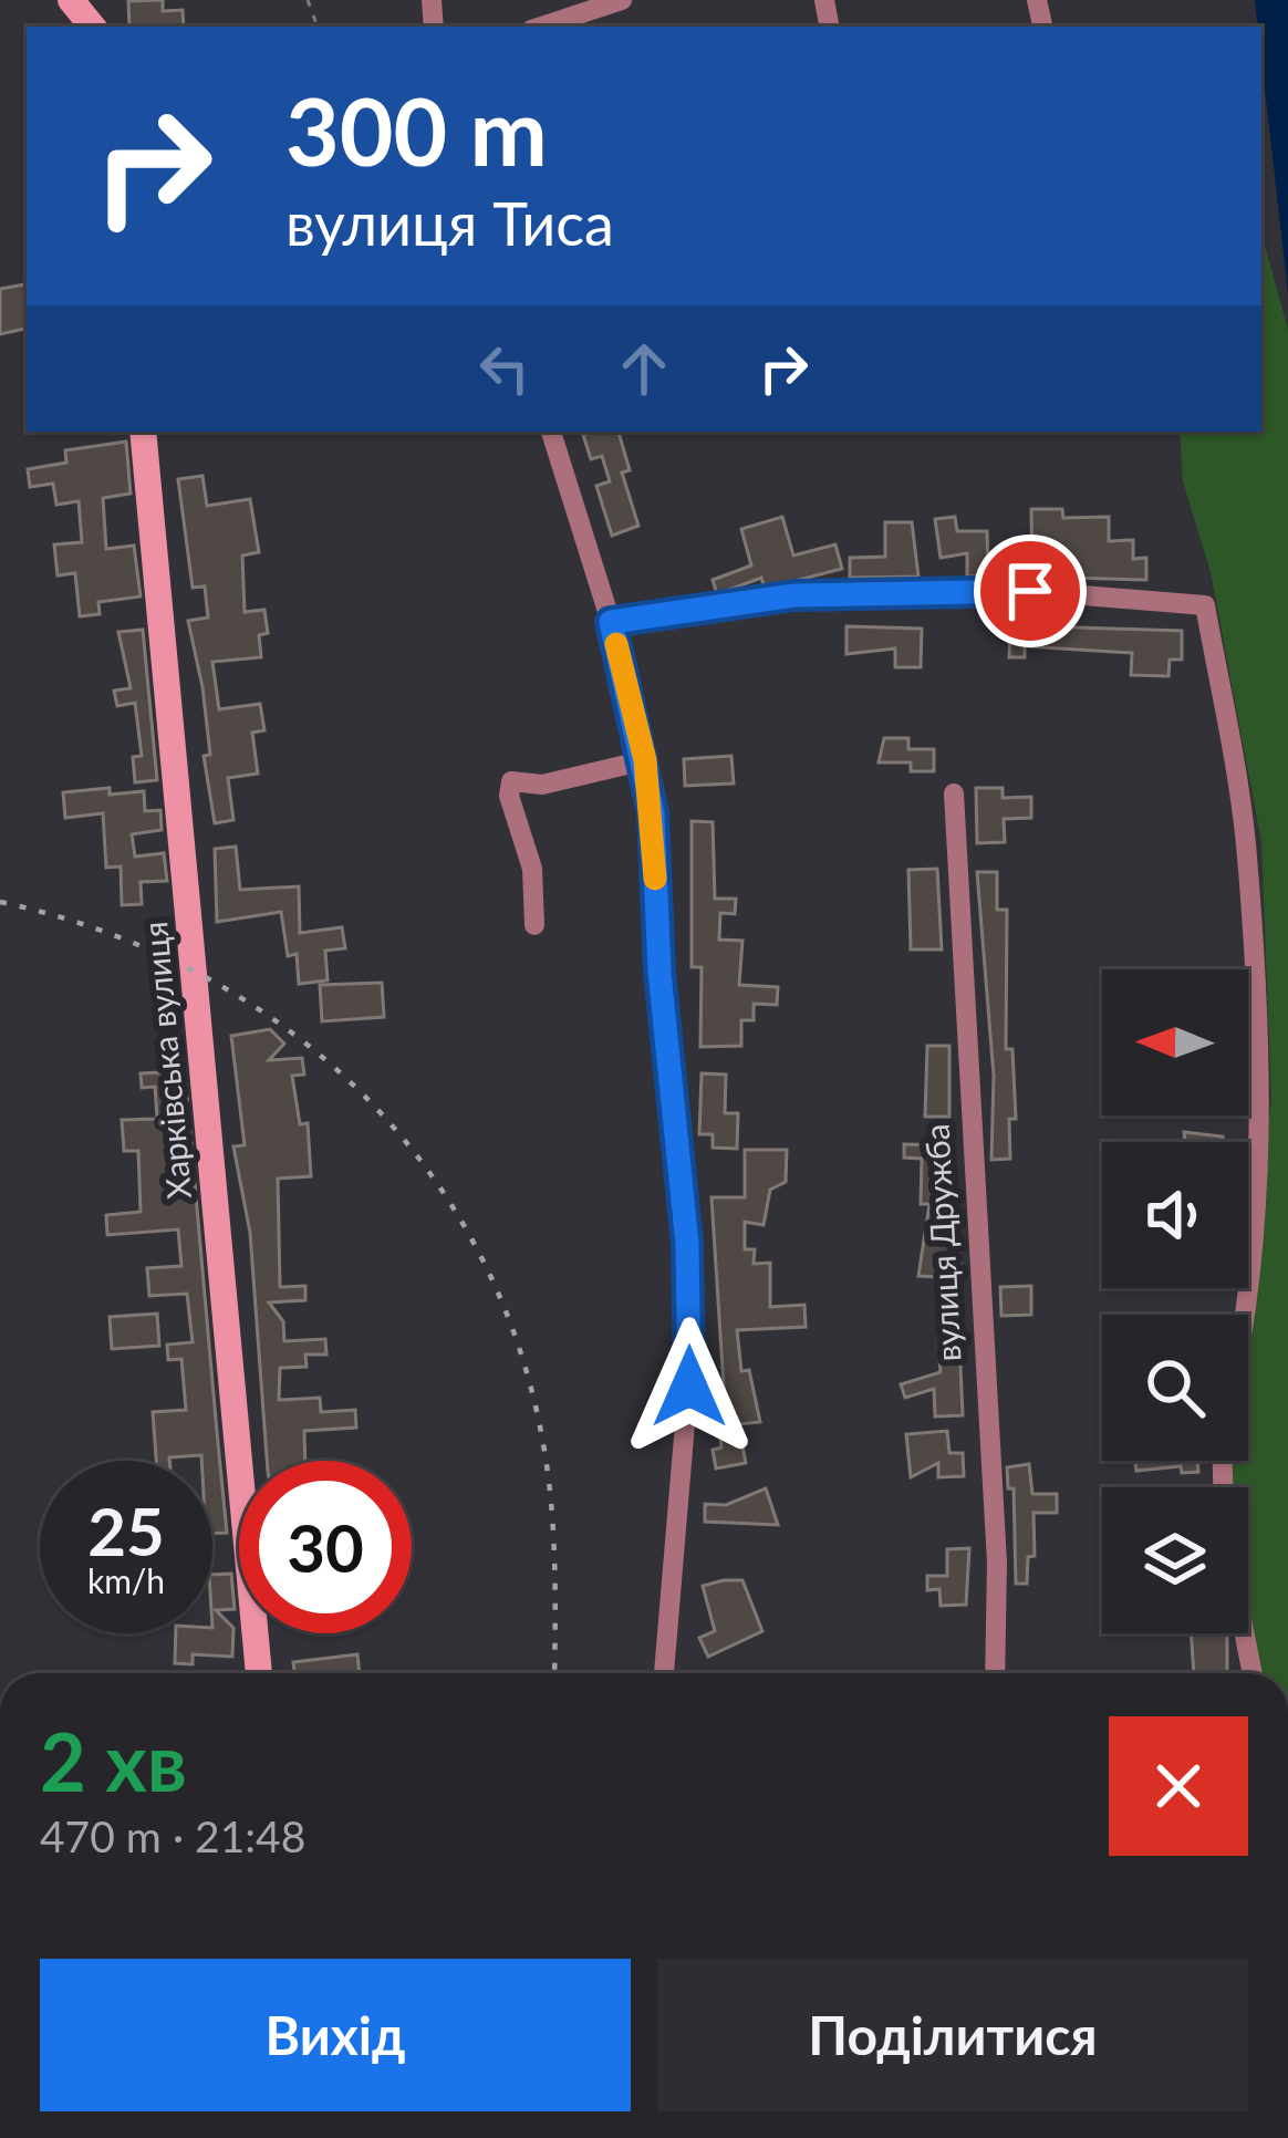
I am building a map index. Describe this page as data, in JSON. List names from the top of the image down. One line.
{"streets":{"street":["Харківська вулиця","вулиця Дружба"]},"north":"left","page":{"turn":["300 m","вулиця Тиса"],"speed":"25 km/h","limit":"30","heading":["2 хв","470 m · 21:48"],"buttons":["Вихід","Поділитися"]}}
